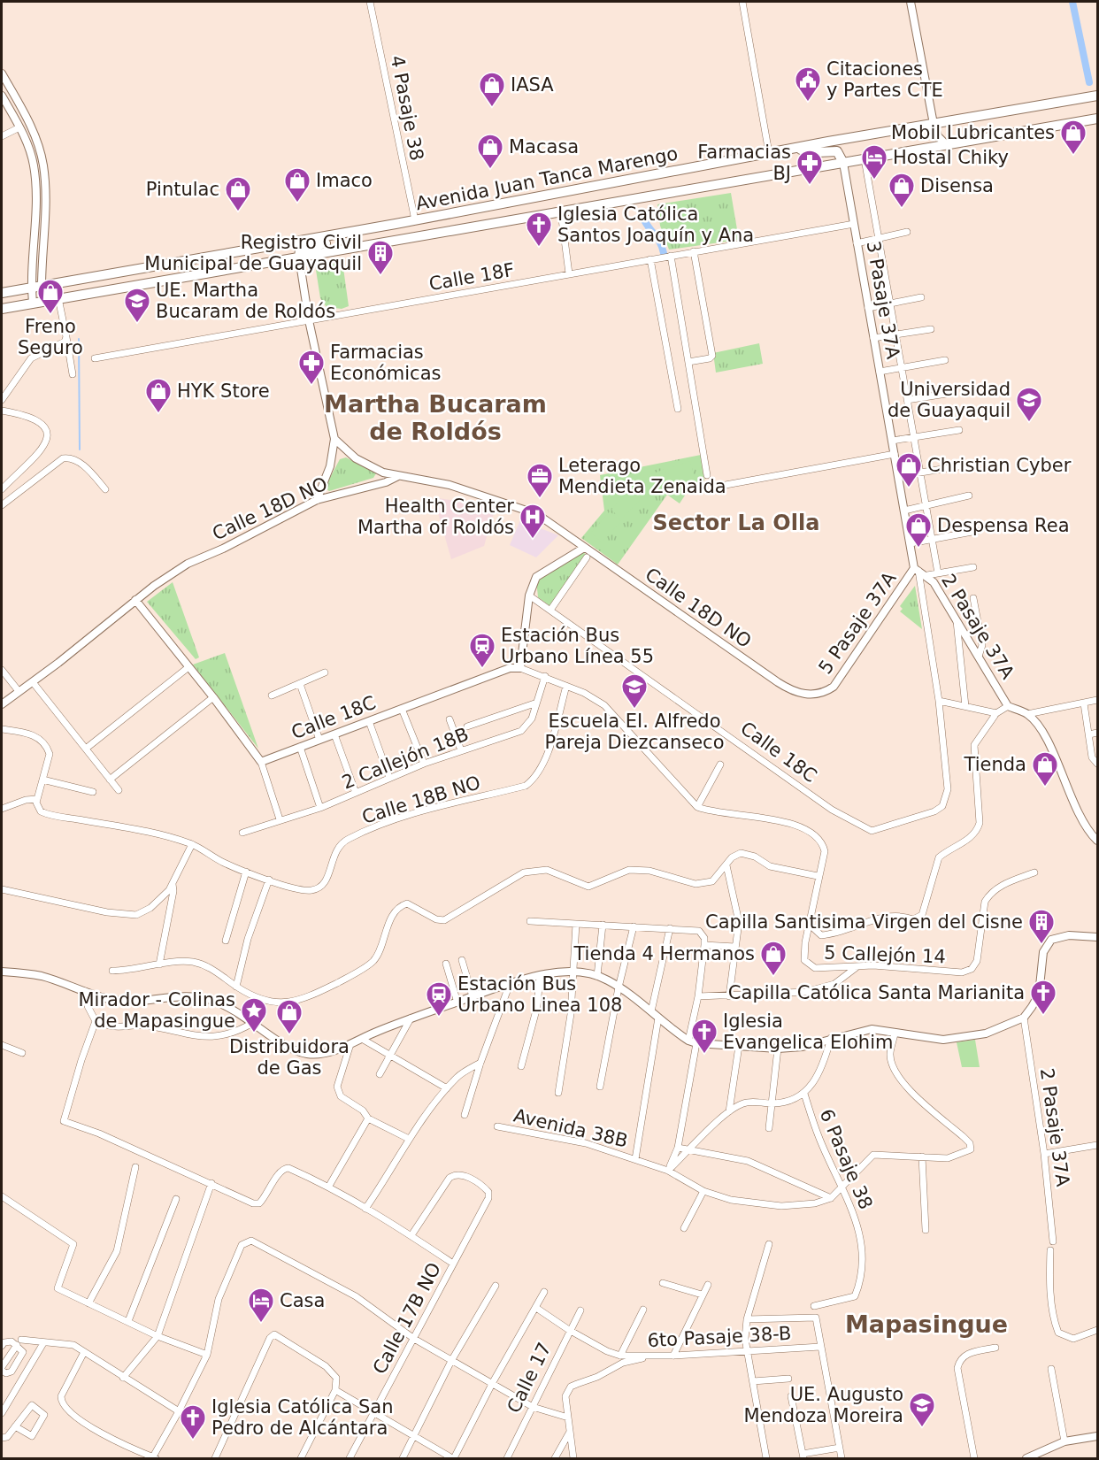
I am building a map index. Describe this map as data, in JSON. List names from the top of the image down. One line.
{"streets":{"main road":["Avenida Juan Tanca Marengo"],"street":["4 Pasaje 38","Calle 18F","3 Pasaje 37A","Calle 18D NO","5 Pasaje 37A","2 Pasaje 37A","Calle 18C","2 Callejón 18B","Calle 18B NO","5 Callejón 14","Avenida 38B","6 Pasaje 38","Calle 17B NO","6to Pasaje 38-B","Calle 17"]},"crossings":[["4 Pasaje 38","Avenida Juan Tanca Marengo"],["Avenida Juan Tanca Marengo","3 Pasaje 37A"],["Calle 18F","3 Pasaje 37A"],["3 Pasaje 37A","5 Pasaje 37A"],["3 Pasaje 37A","2 Pasaje 37A"],["Calle 18D NO","5 Pasaje 37A"],["5 Pasaje 37A","2 Pasaje 37A"]],"districts":["Martha Bucaram de Roldós","Sector La Olla","Mapasingue"],"places":{"public building":["Citaciones y Partes CTE"],"shop":["IASA","Mobil Lubricantes","Macasa","Imaco","Disensa","Pintulac","Freno Seguro","HYK Store","Christian Cyber","Despensa Rea","Tienda","Tienda 4 Hermanos","Distribuidora de Gas"],"hotel":["Hostal Chiky","Casa"],"pharmacy":["Farmacias BJ","Farmacias Económicas"],"church":["Iglesia Católica Santos Joaquín y Ana","Capilla Católica Santa Marianita","Iglesia Evangelica Elohim","Iglesia Católica San Pedro de Alcántara"],"building":["Registro Civil Municipal de Guayaquil","Capilla Santisima Virgen del Cisne"],"school or university":["UE. Martha Bucaram de Roldós","Universidad de Guayaquil","Escuela EI. Alfredo Pareja Diezcanseco","UE. Augusto Mendoza Moreira"],"office":["Leterago Mendieta Zenaida"],"hospital":["Health Center Martha of Roldós"],"station":["Estación Bus Urbano Línea 55","Estación Bus Urbano Linea 108"],"place":["Mirador - Colinas de Mapasingue"]}}
